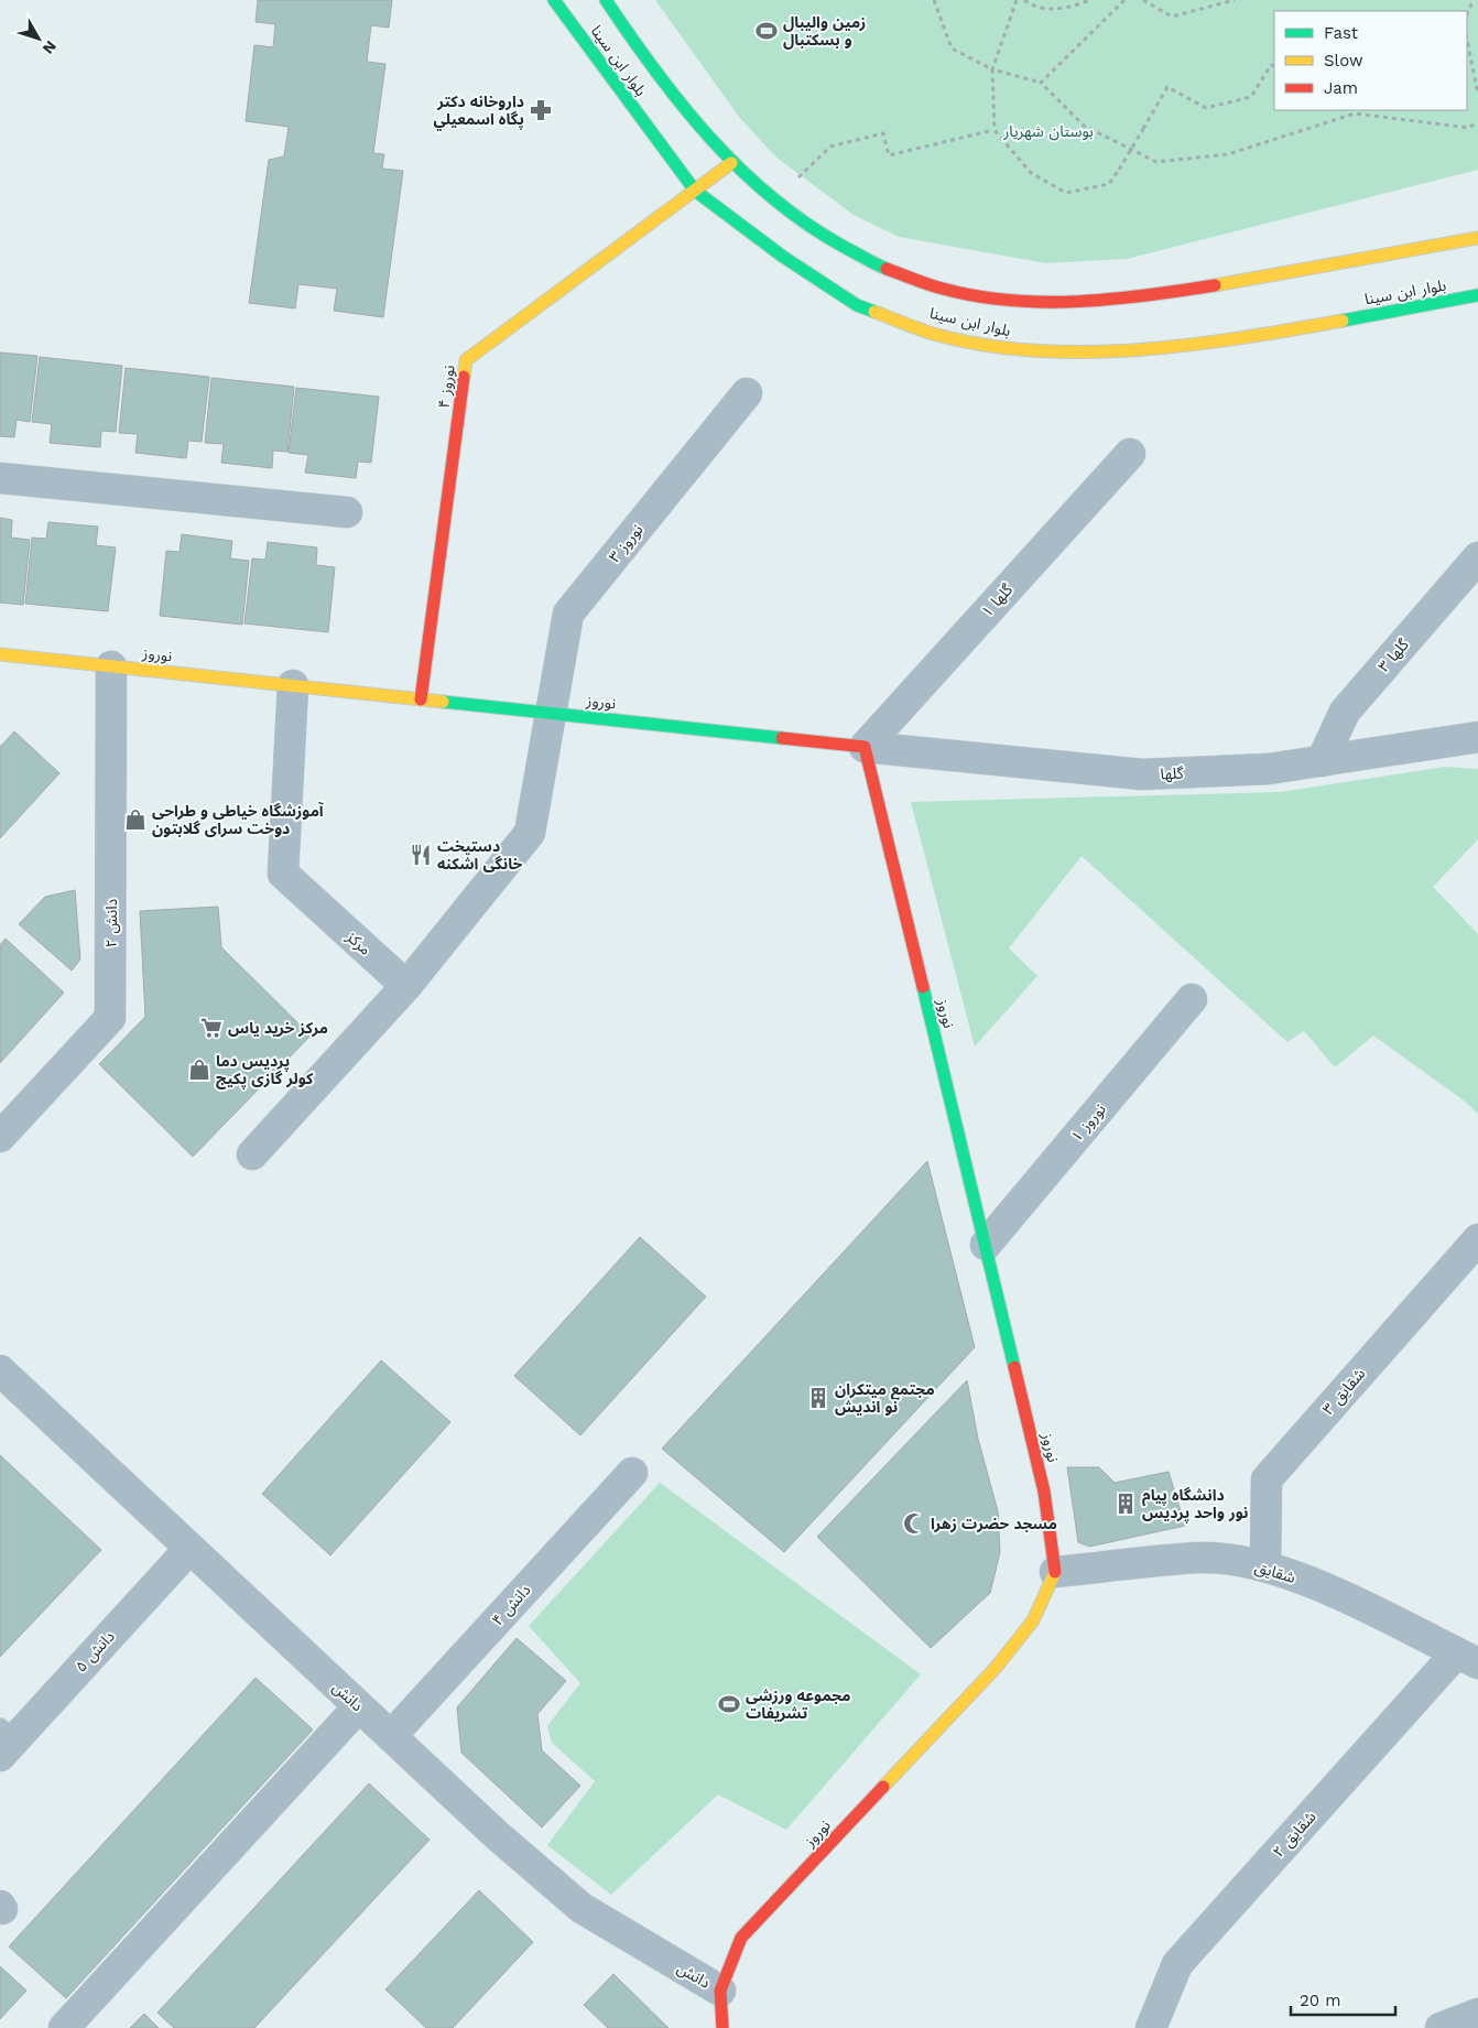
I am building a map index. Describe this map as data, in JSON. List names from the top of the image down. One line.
{"streets":{"street":["بلوار ابن سینا","نوروز ۴","نوروز ۳","گلها ۱","نوروز","گلها ۳","گلها","دانش ۲","مرکز","نوروز ۱","شقایق ۳","شقایق","دانش ۴","دانش ۵","دانش","شقایق ۲"]},"crossings":[["بلوار ابن سینا","نوروز ۴"],["نوروز ۴","نوروز"],["نوروز ۳","نوروز"],["نوروز ۳","مرکز"],["گلها ۱","نوروز"],["گلها ۱","گلها"],["نوروز","گلها"],["نوروز","دانش ۲"],["نوروز","مرکز"],["نوروز","نوروز ۱"],["نوروز","شقایق"],["نوروز","دانش"],["گلها ۳","گلها"],["شقایق ۳","شقایق"],["شقایق","شقایق ۲"],["دانش ۴","دانش"],["دانش ۵","دانش"]],"parks":["بوستان شهریار"],"places":{"sports":["زمین والیبال و بسکتبال","مجموعه ورزشی تشریفات"],"pharmacy":["داروخانه دكتر پگاه اسمعيلي"],"shop":["آموزشگاه خیاطی و طراحی دوخت سرای گلابتون","پردیس دما کولر گازی پکیج"],"restaurant":["دستپخت خانگی اشکنه"],"supermarket":["مرکز خرید یاس"],"building":["مجتمع میتکران نو اندیش","دانشگاه پیام نور واحد پردیس"],"mosque":["مسجد حضرت زهرا"]},"legend":["Fast","Slow","Jam"],"scale_bar":"20 m","north":"bottom right"}
